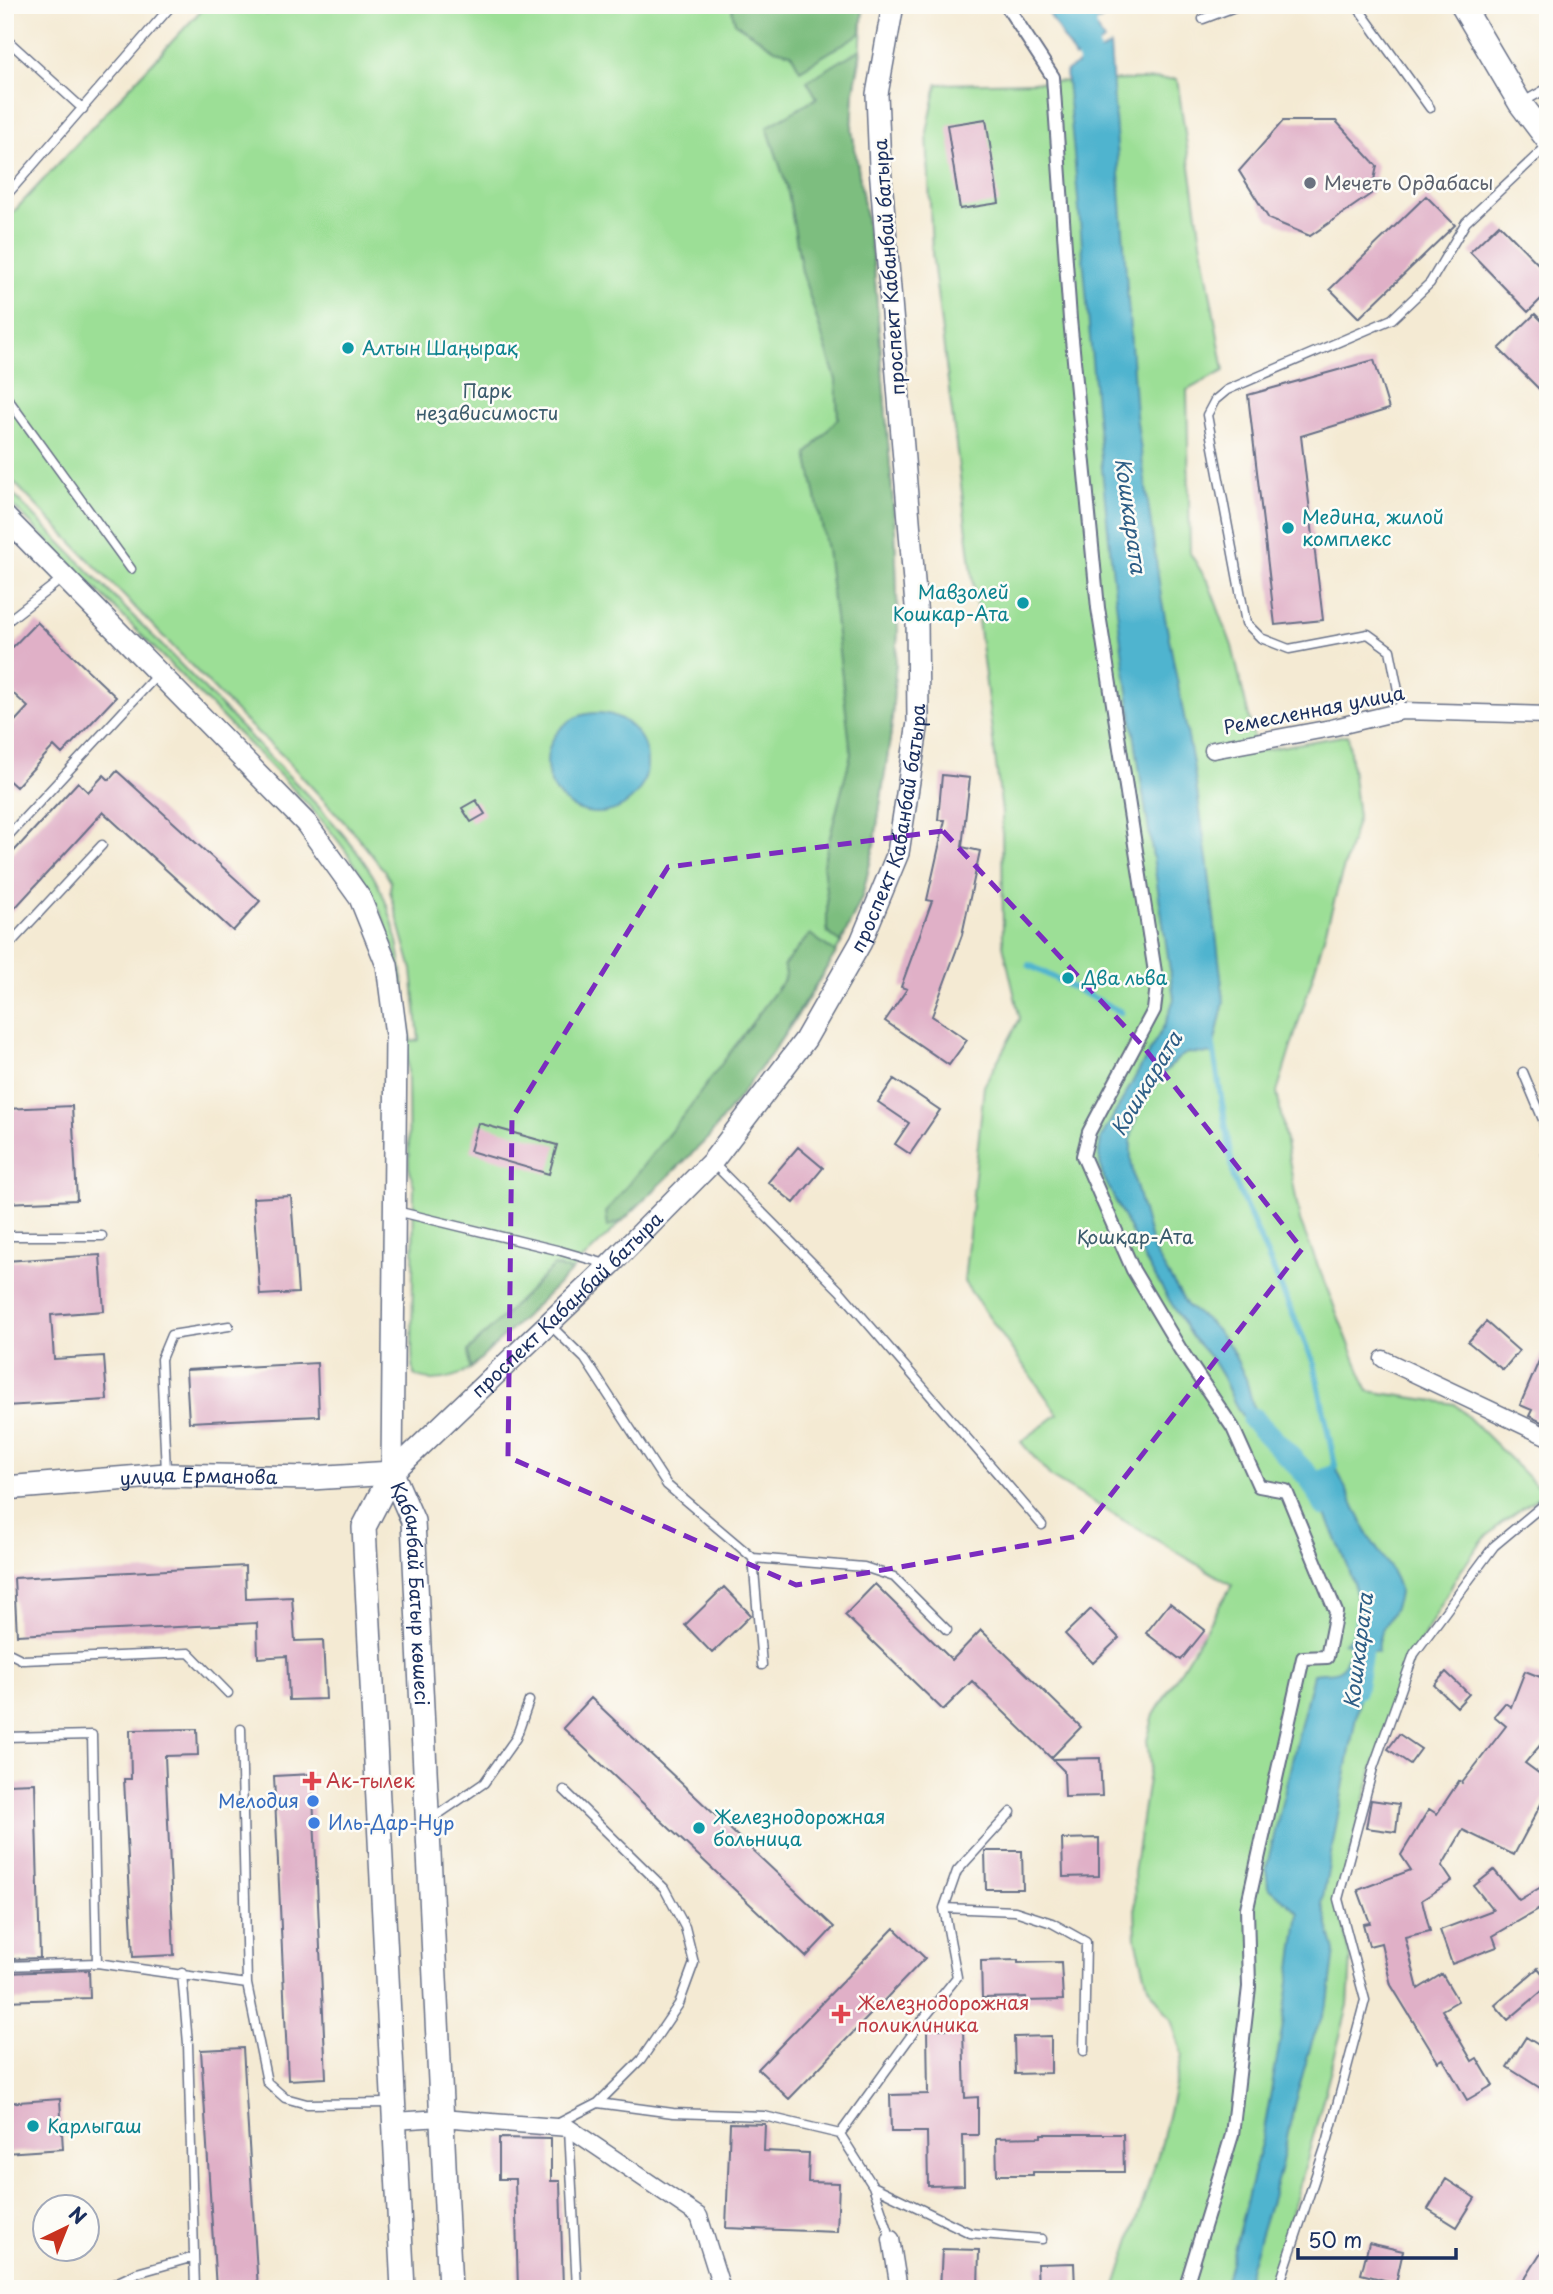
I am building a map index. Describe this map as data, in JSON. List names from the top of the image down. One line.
{"streets":{"main road":["улица Ерманова","Қабанбай Батыр көшесі"],"street":["проспект Кабанбай батыра","Ремесленная улица"]},"crossings":[["проспект Кабанбай батыра","улица Ерманова"],["проспект Кабанбай батыра","Қабанбай Батыр көшесі"],["улица Ерманова","Қабанбай Батыр көшесі"]],"water":["Кошкарата"],"parks":["Парк независимости","Қошқар-Ата"],"places":{"other":["Мечеть Ордабасы","Алтын Шаңырақ","Медина, жилой комплекс","Мавзолей Кошкар-Ата","Два льва","Мелодия","Иль-Дар-Нур","Железнодорожная больница","Карлыгаш"],"health":["Ак-тылек","Железнодорожная поликлиника"]},"scale_bar":"50 m","north":"top right"}
